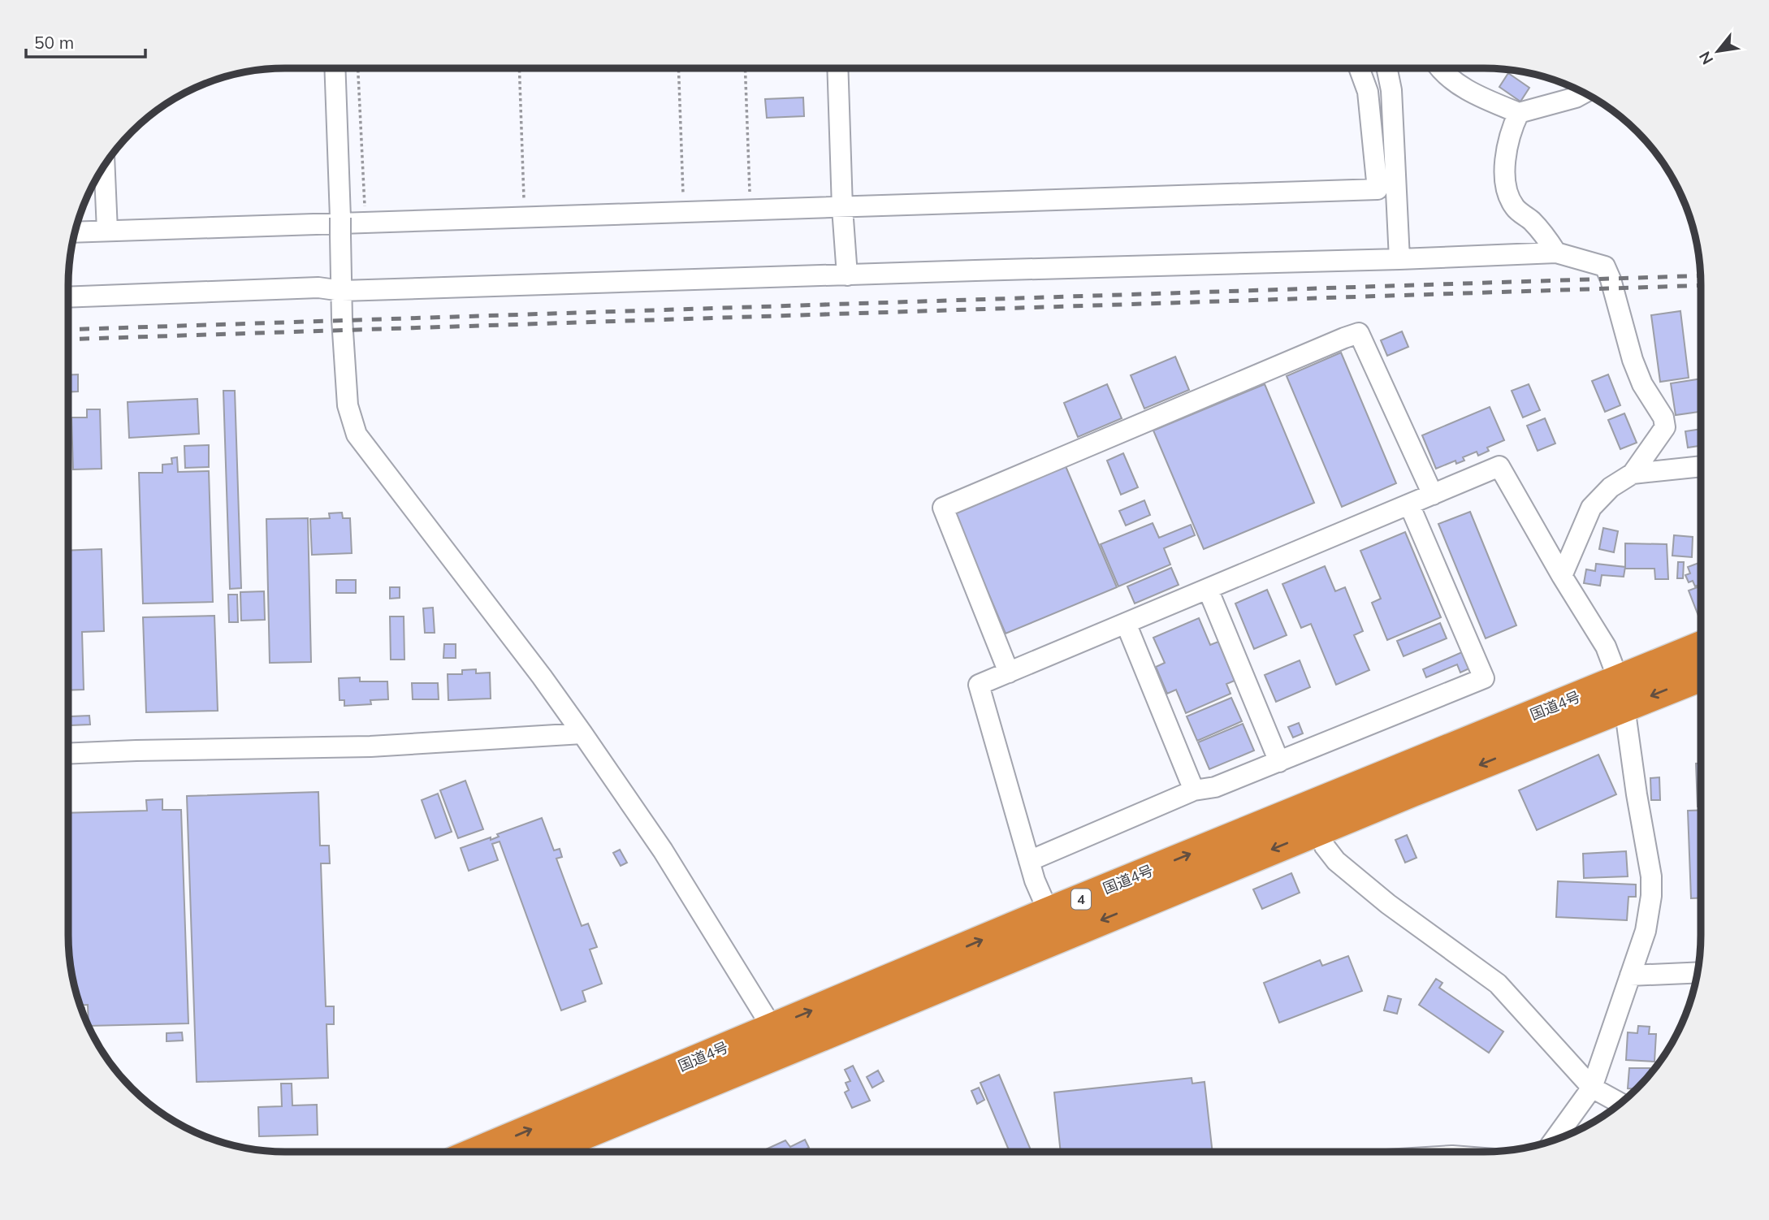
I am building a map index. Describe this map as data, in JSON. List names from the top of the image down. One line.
{"streets":{"highway":["国道4号","4"]},"scale_bar":"50 m","north":"bottom left"}
